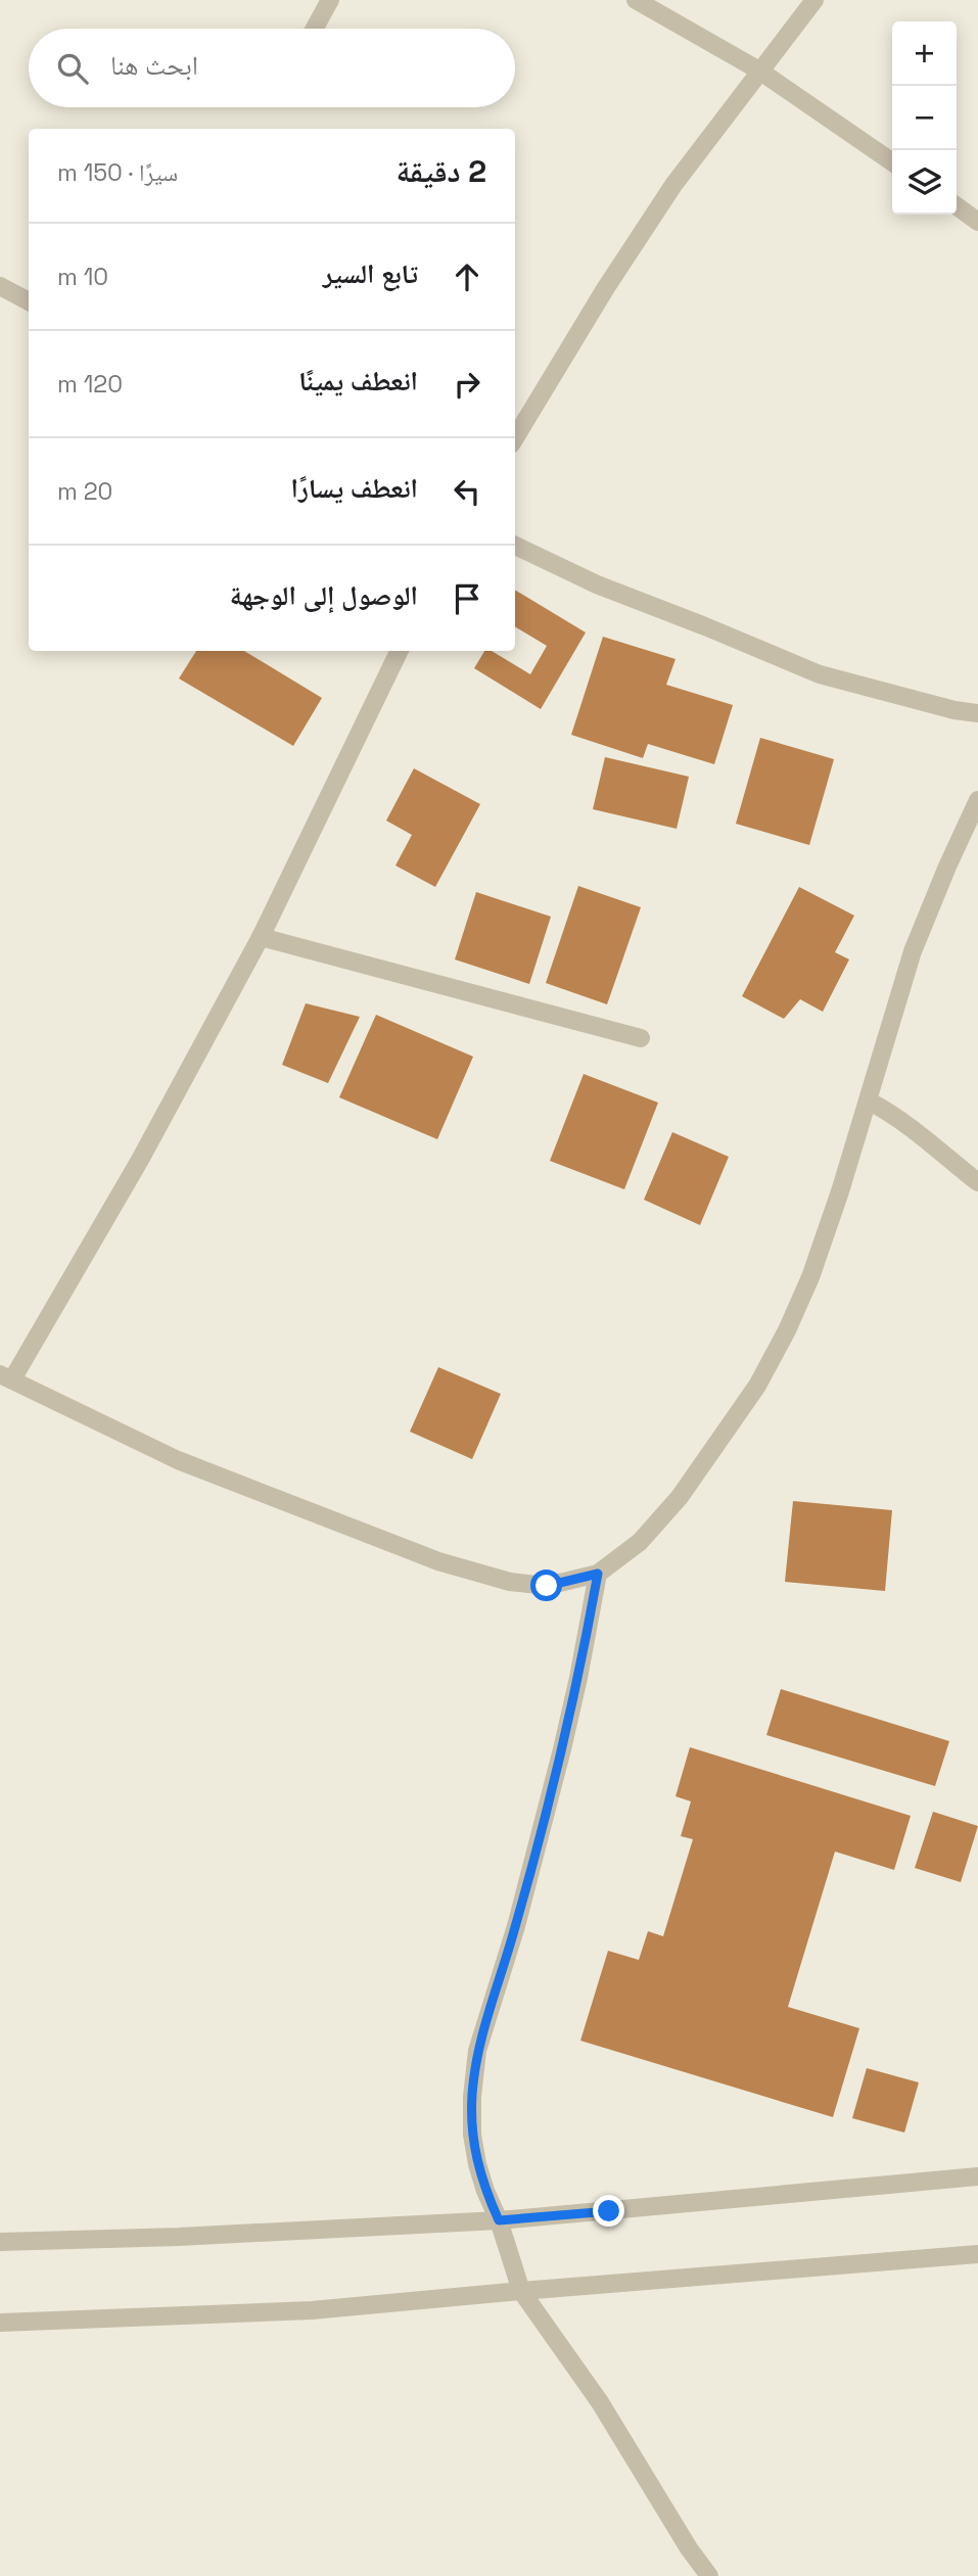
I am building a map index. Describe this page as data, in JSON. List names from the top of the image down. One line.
{"page":{"map_buttons":["+","−"],"search":"ابحث هنا","heading":["2 دقيقة","سيرًا · 150 m"],"list":[["تابع السير","10 m"],["انعطف يمينًا","120 m"],["انعطف يسارًا","20 m"],"الوصول إلى الوجهة"]}}
